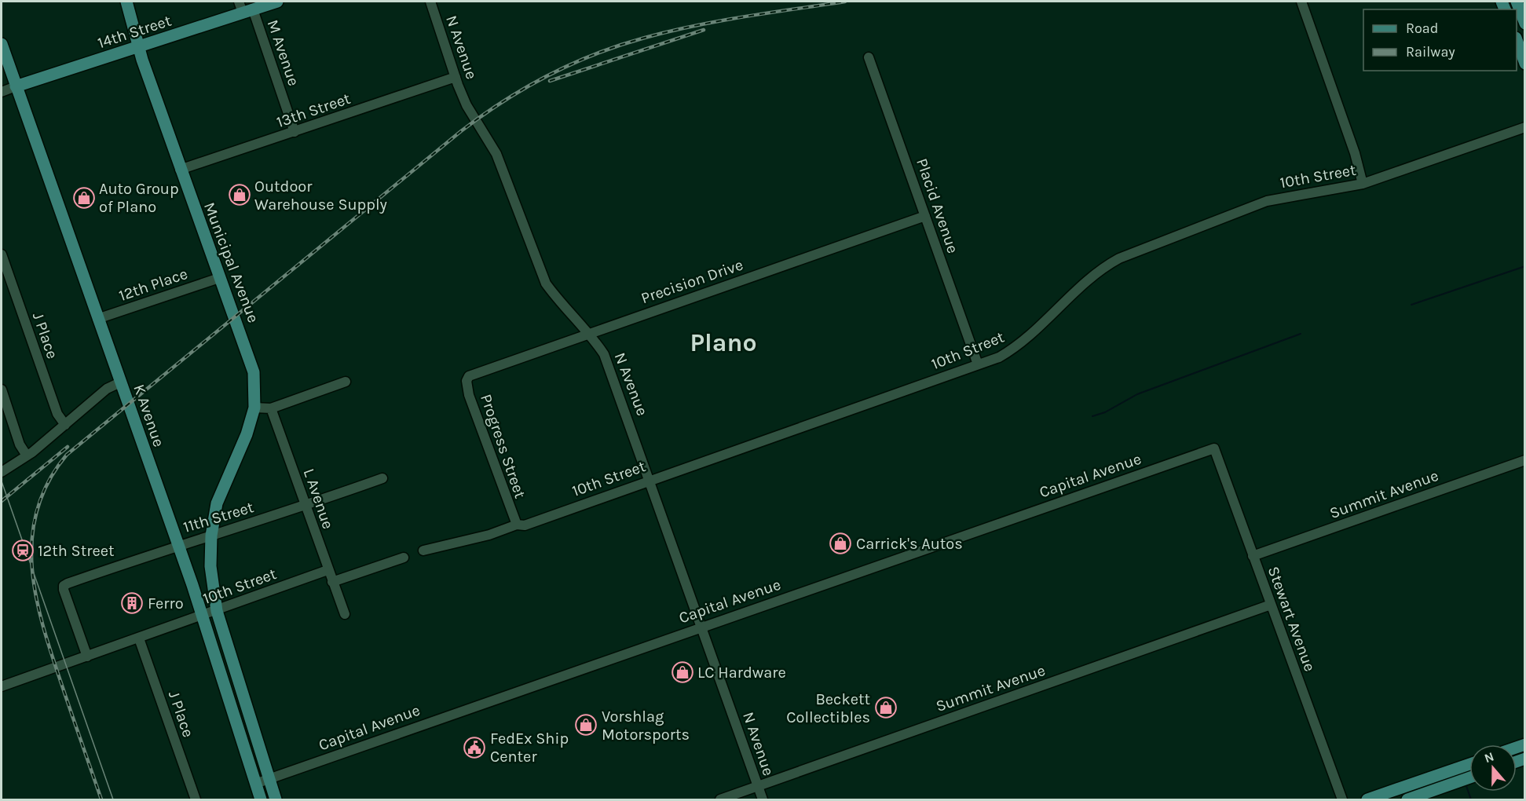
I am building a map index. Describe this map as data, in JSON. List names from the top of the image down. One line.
{"streets":{"main road":["14th Street","Municipal Avenue","K Avenue"],"street":["N Avenue","M Avenue","13th Street","10th Street","Placid Avenue","Precision Drive","12th Place","J Place","Progress Street","Capital Avenue","Summit Avenue","L Avenue","11th Street","Stewart Avenue"]},"crossings":[["14th Street","M Avenue"],["14th Street","Municipal Avenue"],["14th Street","K Avenue"],["N Avenue","13th Street"],["N Avenue","10th Street"],["N Avenue","Precision Drive"],["N Avenue","Capital Avenue"],["N Avenue","Summit Avenue"],["M Avenue","13th Street"],["13th Street","Municipal Avenue"],["10th Street","Placid Avenue"],["10th Street","J Place"],["10th Street","K Avenue"],["10th Street","Progress Street"],["10th Street","L Avenue"],["10th Street","11th Street"],["Placid Avenue","Precision Drive"],["Municipal Avenue","12th Place"],["Municipal Avenue","11th Street"],["Precision Drive","Progress Street"],["12th Place","K Avenue"],["K Avenue","Capital Avenue"],["K Avenue","11th Street"],["Capital Avenue","Stewart Avenue"],["Summit Avenue","Stewart Avenue"],["L Avenue","11th Street"]],"districts":["Plano"],"places":{"shop":["Outdoor Warehouse Supply","Auto Group of Plano","Carrick's Autos","LC Hardware","Beckett Collectibles","Vorshlag Motorsports"],"station":["12th Street"],"building":["Ferro"],"public building":["FedEx Ship Center"]},"legend":["Road","Railway"],"north":"top"}
